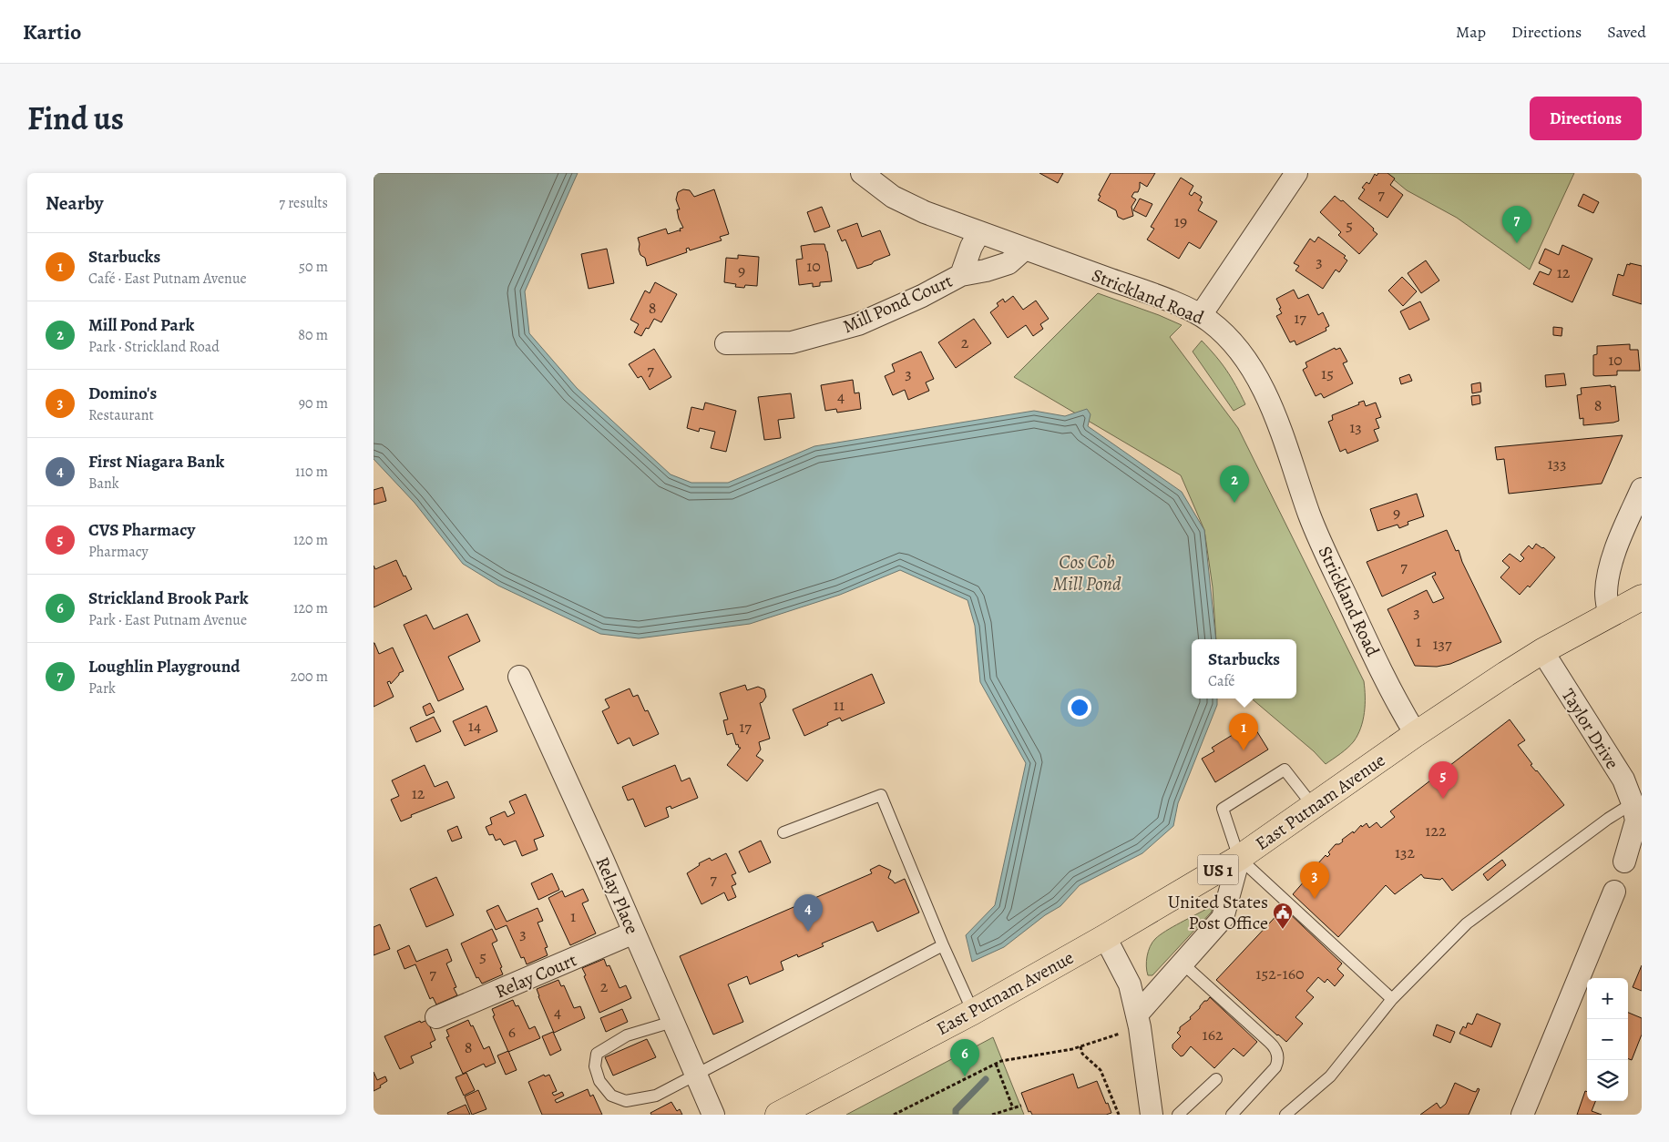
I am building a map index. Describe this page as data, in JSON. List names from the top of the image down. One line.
{"streets":{"main road":["East Putnam Avenue","US 1"],"street":["Strickland Road","Mill Pond Court","Taylor Drive","Relay Place","Relay Court"]},"crossings":[["Strickland Road","Mill Pond Court"],["Strickland Road","East Putnam Avenue"],["Taylor Drive","East Putnam Avenue"],["Relay Place","Relay Court"]],"water":["Cos Cob Mill Pond"],"places":{"public building":["United States Post Office"]},"house_numbers":["7","19","5","3","10","9","12","8","17","2","10","7","3","15","4","8","13","133","9","7","3","1","137","11","14","17","12","122","132","7","1","3","5","7","152-160","2","4","6","162","8"],"page":{"header":"Kartio","nav":["Map","Directions","Saved"],"title":"Find us","buttons":"Directions","heading":["Nearby","7 results"],"pins":["7","2","1","5","3","4","6"],"list":[{"mark":"1","name":"Starbucks","note":"Café · East Putnam Avenue","value":"50 m"},{"mark":"2","name":"Mill Pond Park","note":"Park · Strickland Road","value":"80 m"},{"mark":"3","name":"Domino's","note":"Restaurant","value":"90 m"},{"mark":"4","name":"First Niagara Bank","note":"Bank","value":"110 m"},{"mark":"5","name":"CVS Pharmacy","note":"Pharmacy","value":"120 m"},{"mark":"6","name":"Strickland Brook Park","note":"Park · East Putnam Avenue","value":"120 m"},{"mark":"7","name":"Loughlin Playground","note":"Park","value":"200 m"}],"popup":["Starbucks","Café"],"map_buttons":["+","−"]}}
